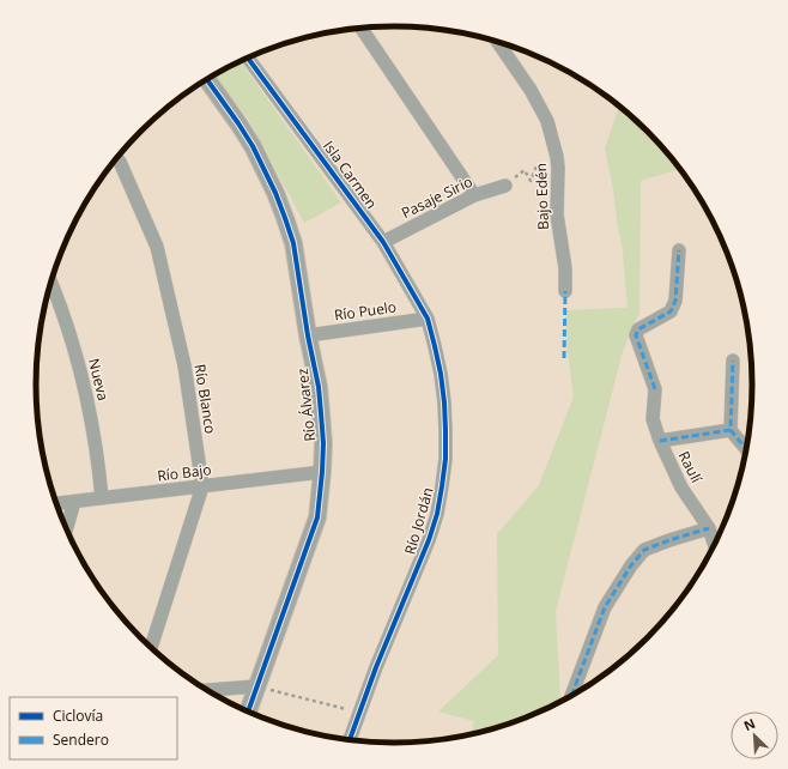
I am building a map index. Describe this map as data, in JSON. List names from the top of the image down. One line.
{"streets":{"street":["Isla Carmen","Bajo Edén","Pasaje Sirio","Río Puelo","Nueva","Río Blanco","Río Álvarez","Raulí","Río Bajo","Río Jordán"]},"crossings":[["Isla Carmen","Pasaje Sirio"],["Isla Carmen","Río Puelo"],["Isla Carmen","Río Jordán"],["Río Puelo","Río Álvarez"],["Río Puelo","Río Jordán"],["Nueva","Río Bajo"],["Río Blanco","Río Bajo"],["Río Álvarez","Río Bajo"]],"legend":["Ciclovía","Sendero"],"north":"top left"}
